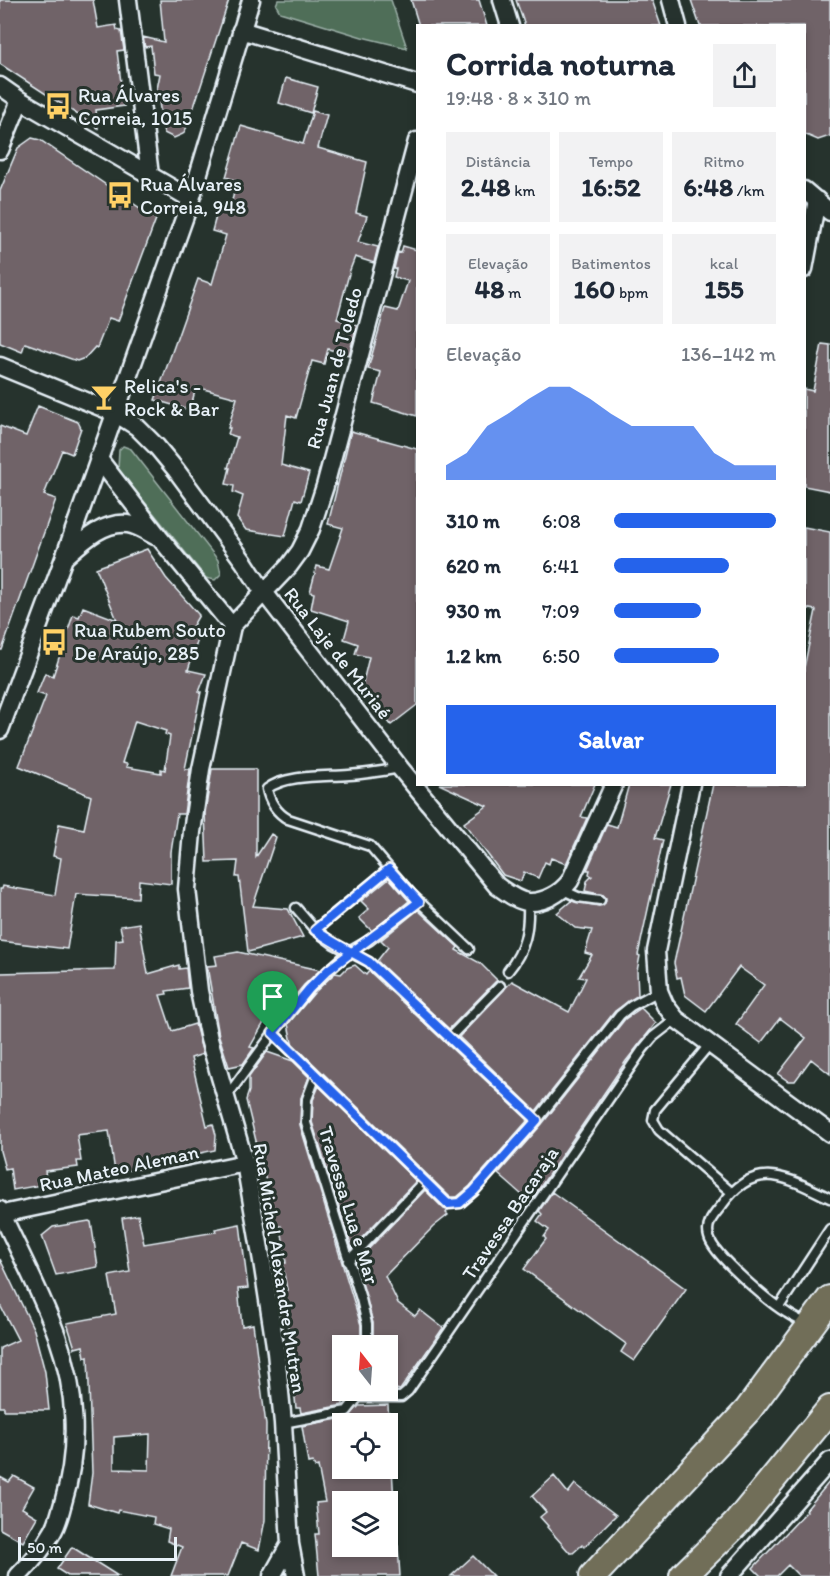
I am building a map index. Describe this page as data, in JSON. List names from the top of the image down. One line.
{"streets":{"street":["Rua Juan de Toledo","Rua Laje de Muriaé","Rua Mateo Aleman","Rua Michel Alexandre Mutran"],"lane":["Travessa Lua e Mar","Travessa Bacaraja"]},"crossings":[["Rua Juan de Toledo","Rua Laje de Muriaé"],["Rua Juan de Toledo","Rua Michel Alexandre Mutran"],["Rua Laje de Muriaé","Rua Michel Alexandre Mutran"],["Rua Mateo Aleman","Rua Michel Alexandre Mutran"]],"places":{"bus stop":["Rua Álvares Correia, 1015","Rua Álvares Correia, 948","Rua Rubem Souto De Araújo, 285"],"bar":["Relica's - Rock & Bar"]},"scale_bar":"50 m","north":"top","page":{"heading":["Corrida noturna","19:48 · 8 × 310 m"],"stats":[["Distância","2.48 km"],["Tempo","16:52"],["Ritmo","6:48 /km"],["Elevação","48 m"],["Batimentos","160 bpm"],["kcal","155"]],"chart":["Elevação","136–142 m"],"list":[{"name":"310 m","note":"6:08"},{"name":"620 m","note":"6:41"},{"name":"930 m","note":"7:09"},{"name":"1.2 km","note":"6:50"}],"buttons":"Salvar","scale":"50 m"}}
